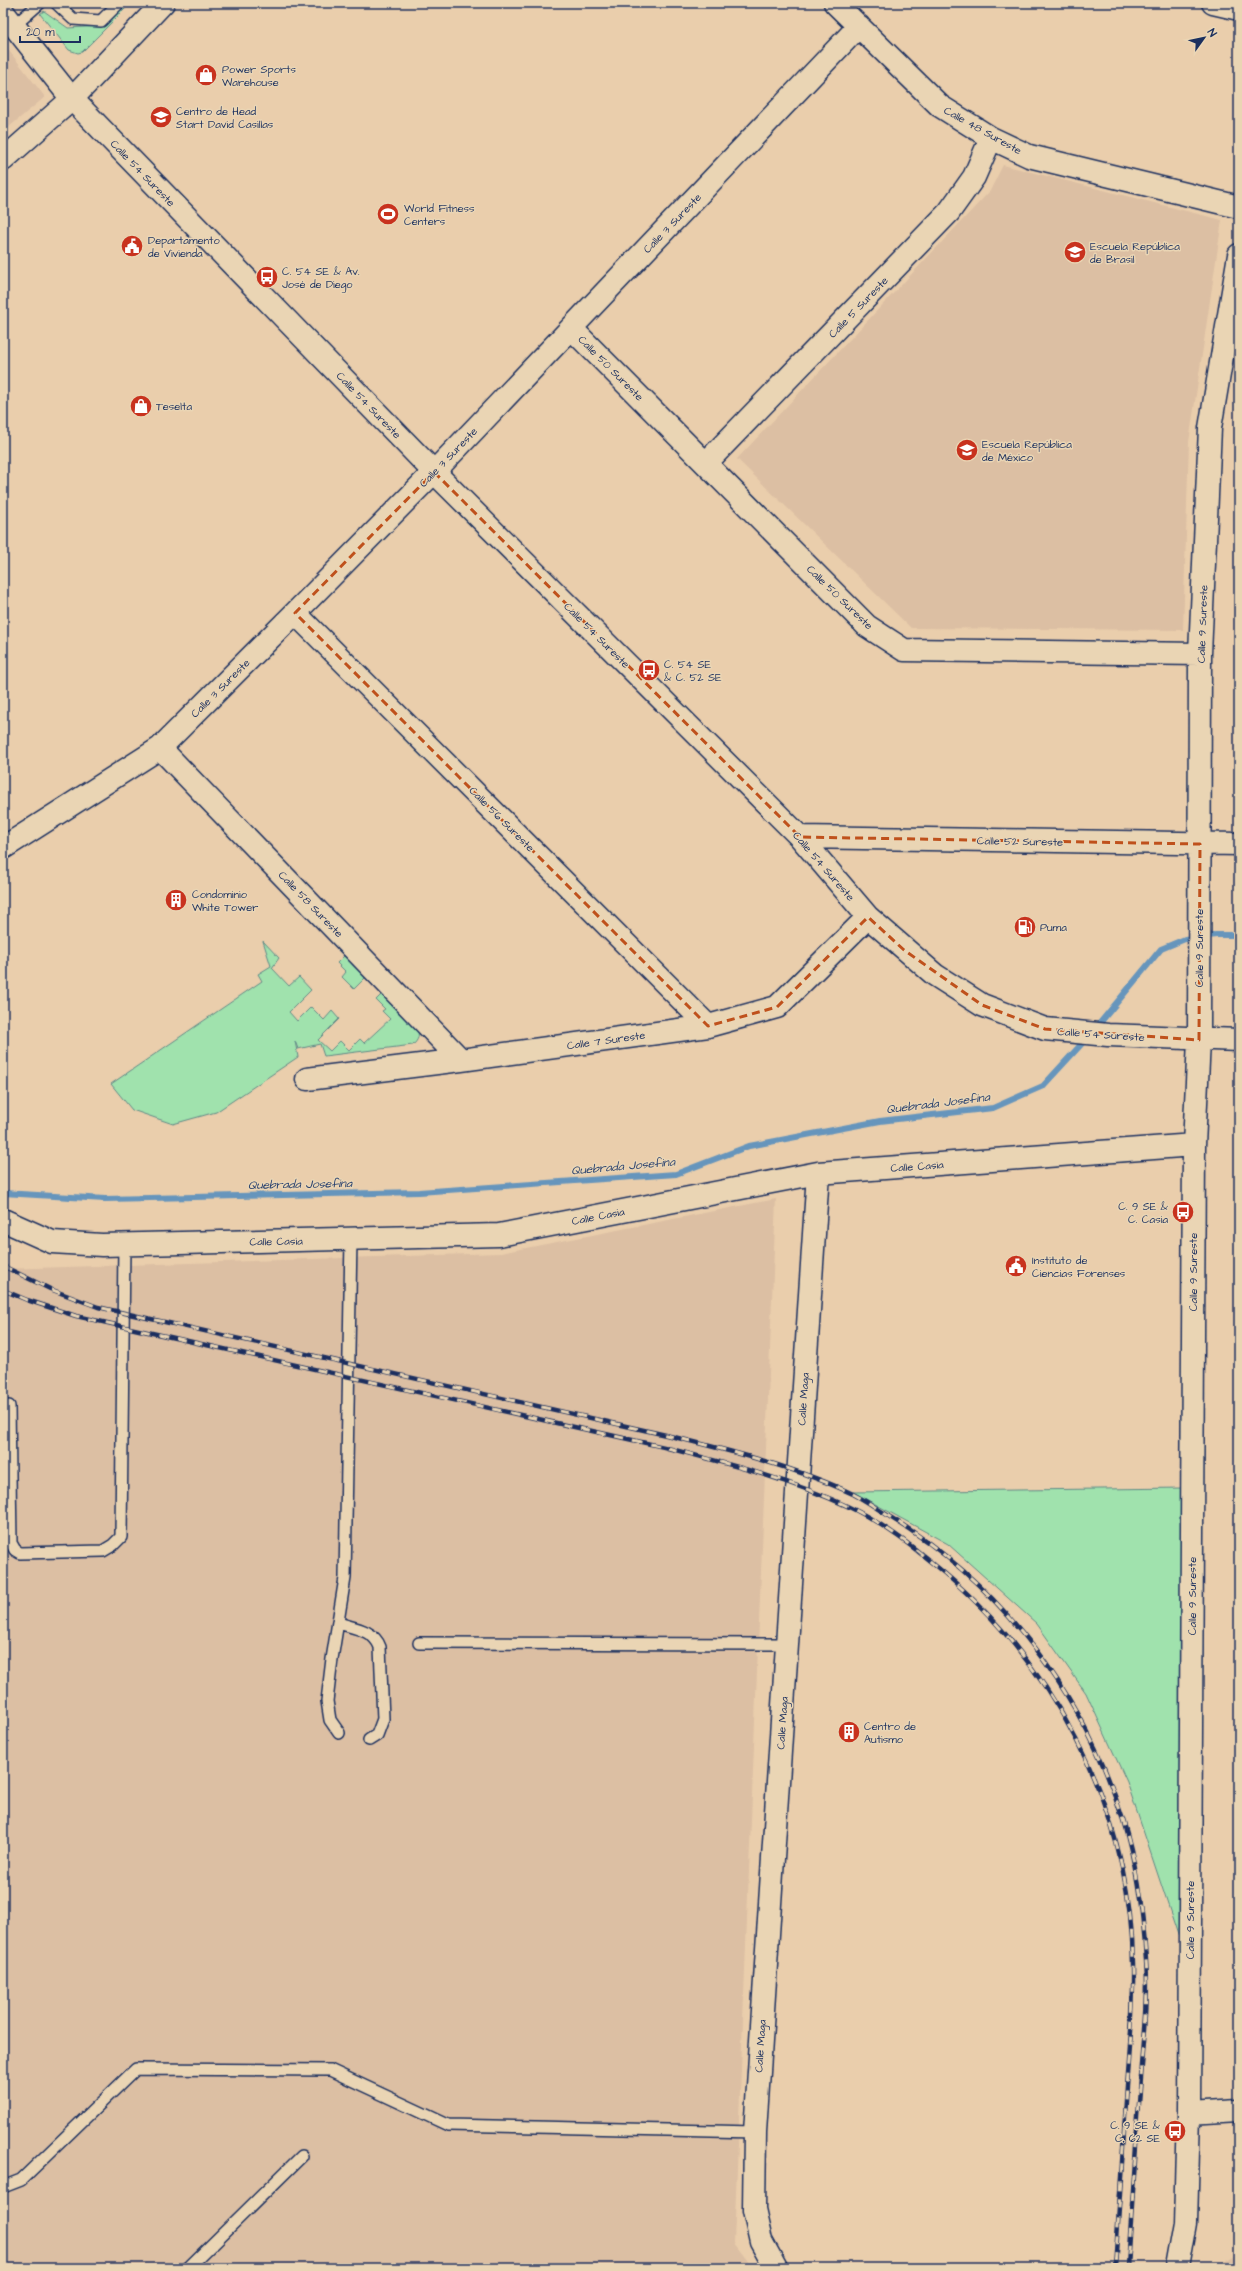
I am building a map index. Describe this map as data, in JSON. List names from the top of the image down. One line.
{"streets":{"street":["Calle 48 Sureste","Calle 54 Sureste","Calle 3 Sureste","Calle 5 Sureste","Calle 50 Sureste","Calle 9 Sureste","Calle 56 Sureste","Calle 52 Sureste","Calle 58 Sureste","Calle 7 Sureste","Calle Casia","Calle Maga"]},"crossings":[["Calle 48 Sureste","Calle 3 Sureste"],["Calle 48 Sureste","Calle 5 Sureste"],["Calle 54 Sureste","Calle 3 Sureste"],["Calle 54 Sureste","Calle 9 Sureste"],["Calle 54 Sureste","Calle 52 Sureste"],["Calle 54 Sureste","Calle 7 Sureste"],["Calle 3 Sureste","Calle 50 Sureste"],["Calle 3 Sureste","Calle 56 Sureste"],["Calle 3 Sureste","Calle 58 Sureste"],["Calle 5 Sureste","Calle 50 Sureste"],["Calle 50 Sureste","Calle 9 Sureste"],["Calle 9 Sureste","Calle 52 Sureste"],["Calle 9 Sureste","Calle Casia"],["Calle 56 Sureste","Calle 7 Sureste"],["Calle 58 Sureste","Calle 7 Sureste"],["Calle Casia","Calle Maga"]],"water":["Quebrada Josefina"],"places":{"shop":["Power Sports Warehouse","Teselta"],"school or university":["Centro de Head Start David Casillas","Escuela República de Brasil","Escuela República de México"],"sports":["World Fitness Centers"],"public building":["Departamento de Vivienda","Instituto de Ciencias Forenses"],"bus stop":["C. 54 SE & Av. José de Diego","C. 54 SE & C. 52 SE","C. 9 SE & C. Casia","C. 9 SE & C. 62 SE"],"building":["Condominio White Tower","Centro de Autismo"],"fuel station":["Puma"]},"scale_bar":"20 m","north":"top right"}
